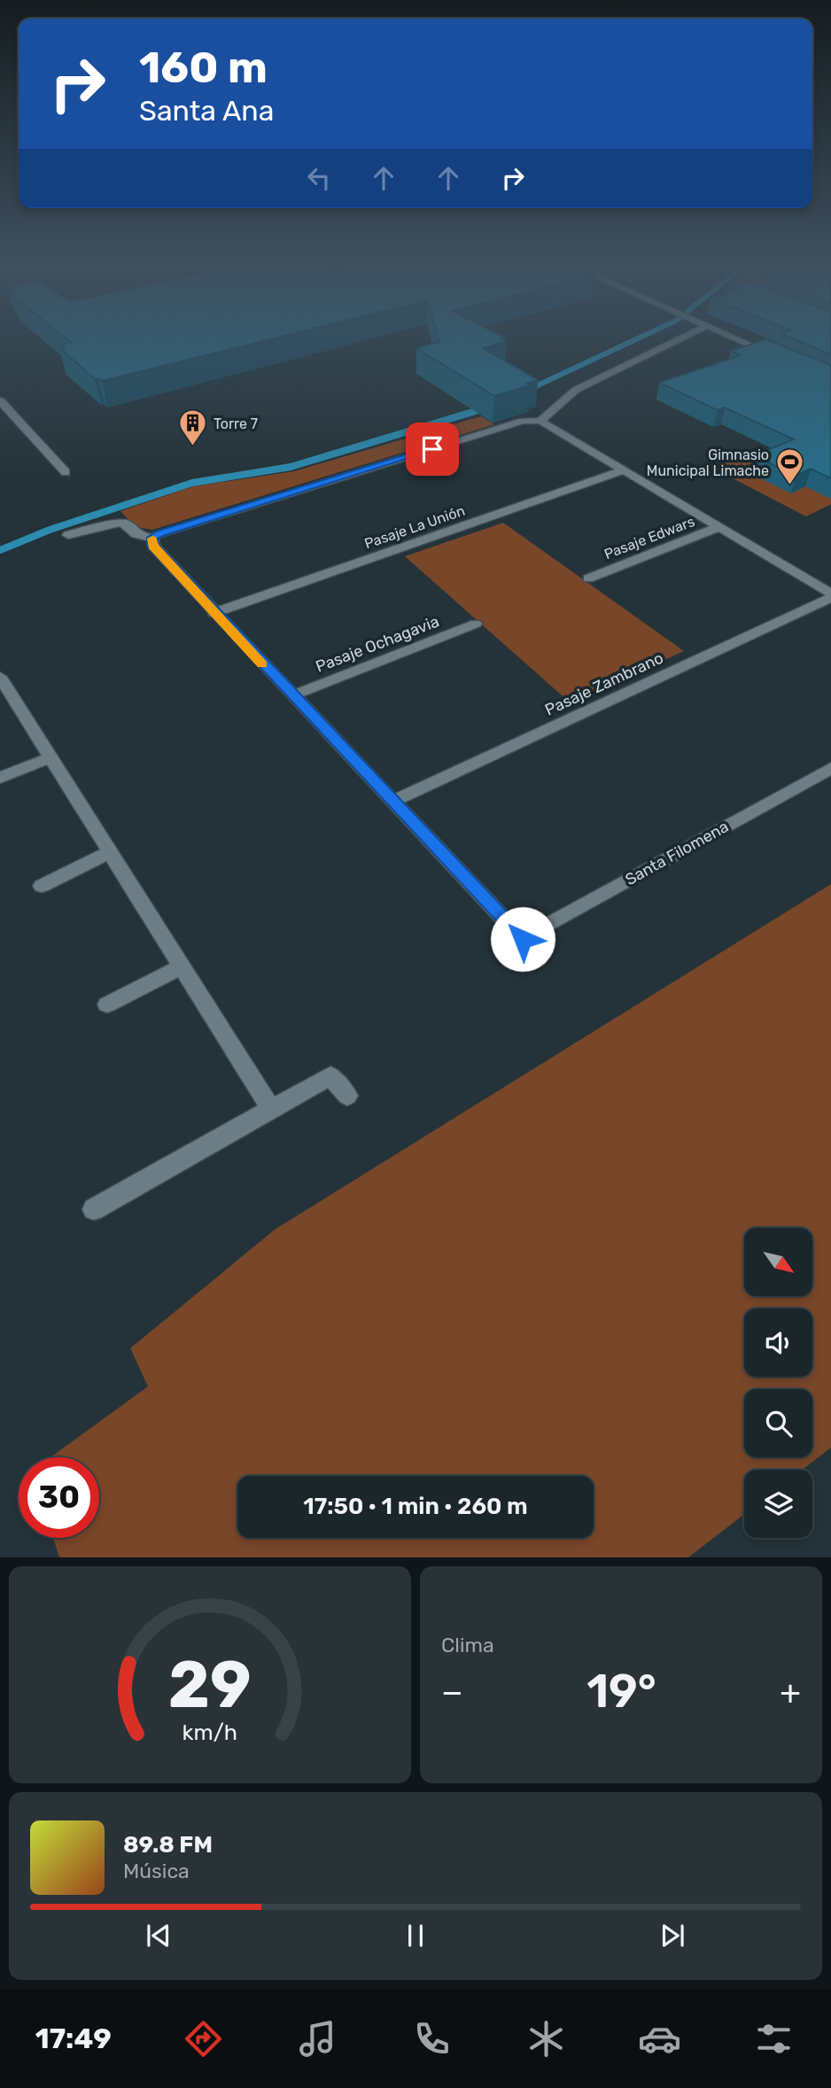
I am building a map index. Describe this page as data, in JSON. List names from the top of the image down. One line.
{"streets":{"street":["Pasaje La Unión","Pasaje Edwars","Pasaje Ochagavia","Pasaje Zambrano","Santa Filomena"]},"crossings":[["Pasaje Zambrano","Santa Filomena"]],"places":{"building":["Torre 7"],"sports":["Gimnasio Municipal Limache"]},"north":"bottom right","page":{"turn":["160 m","Santa Ana"],"limit":"30","trip":"17:50 · 1 min · 260 m","tile":"Clima","heat":["−","19°","+"],"song":["89.8 FM","Música"],"tabs":"17:49","gauge":["29","km/h"]}}
